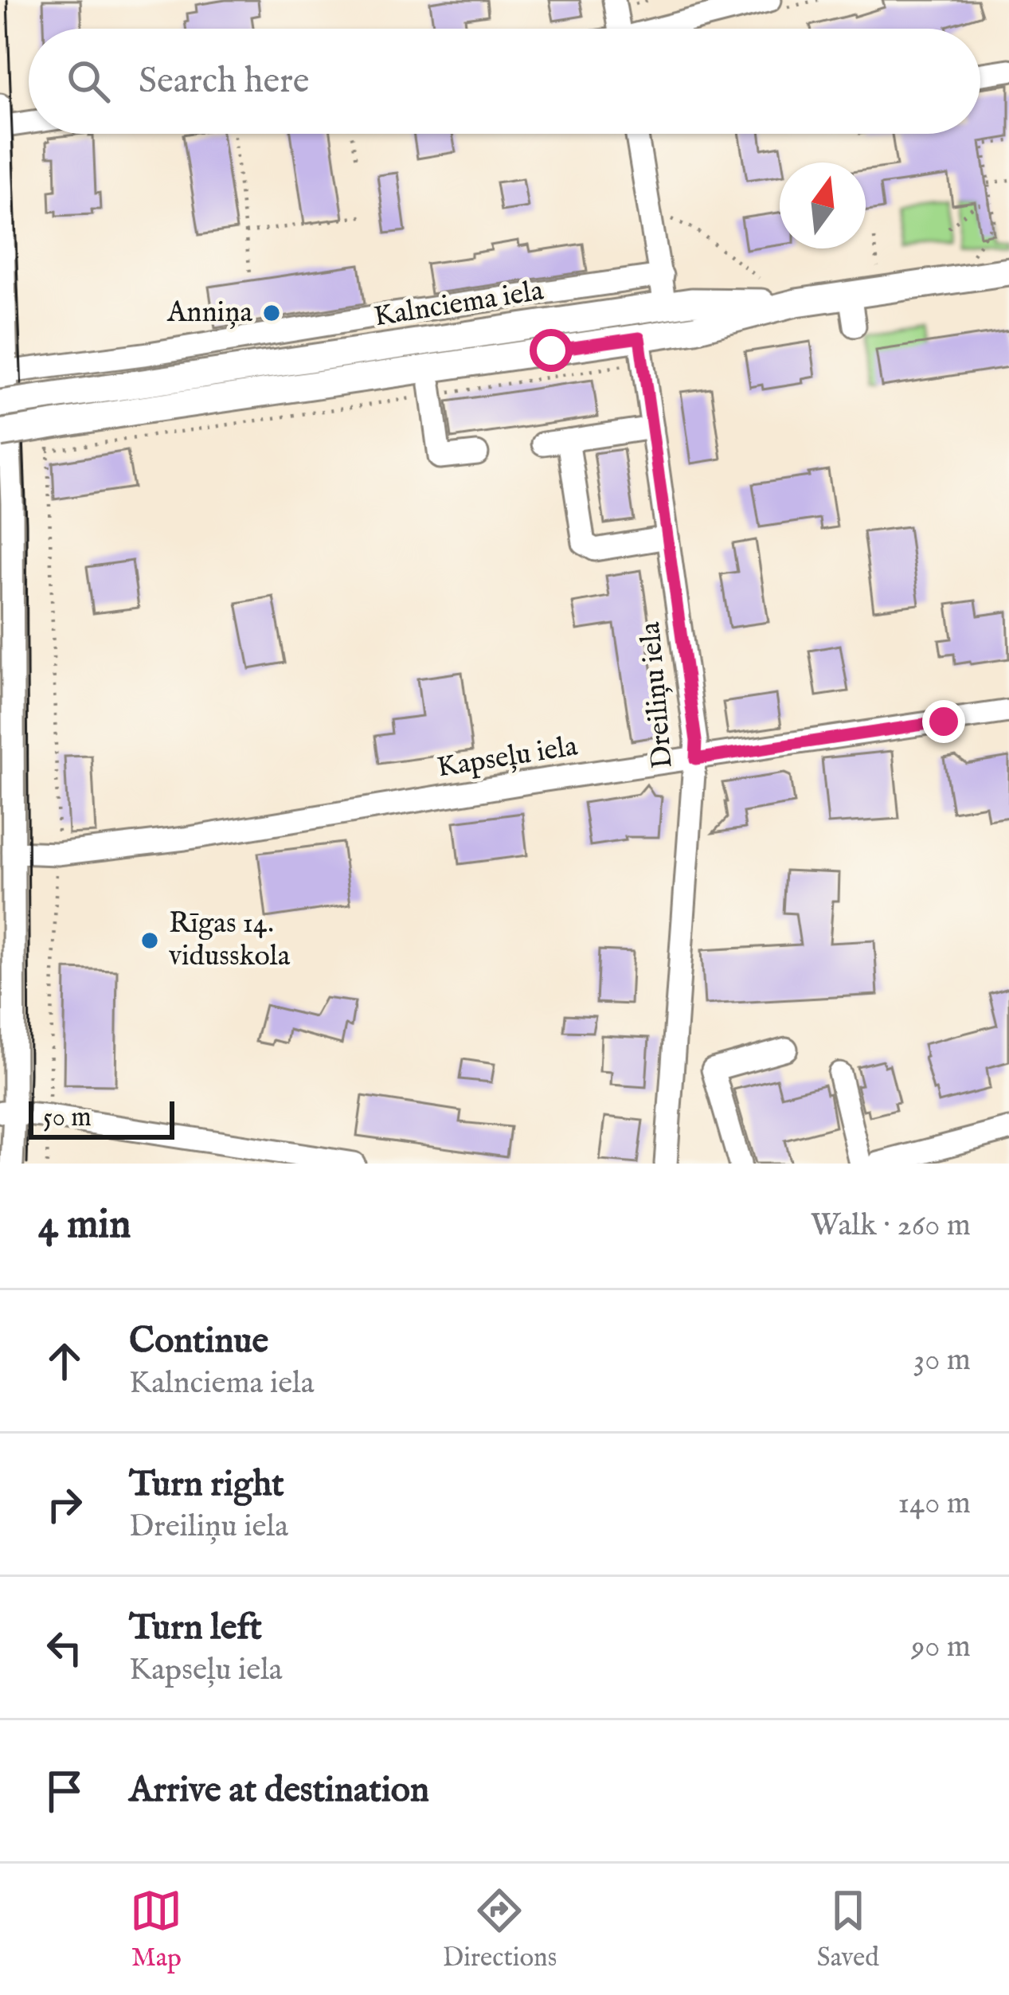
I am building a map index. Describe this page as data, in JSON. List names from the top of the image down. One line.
{"streets":{"main road":["Kalnciema iela"],"street":["Dreiliņu iela","Kapseļu iela"]},"crossings":[["Kalnciema iela","Dreiliņu iela"],["Dreiliņu iela","Kapseļu iela"]],"places":["Anniņa","Rīgas 14. vidusskola"],"scale_bar":"50 m","north":"top","page":{"search":"Search here","scale":"50 m","heading":["4 min","Walk · 260 m"],"list":[["Continue","Kalnciema iela","30 m"],["Turn right","Dreiliņu iela","140 m"],["Turn left","Kapseļu iela","90 m"],"Arrive at destination"],"nav":["Map","Directions","Saved"]}}
